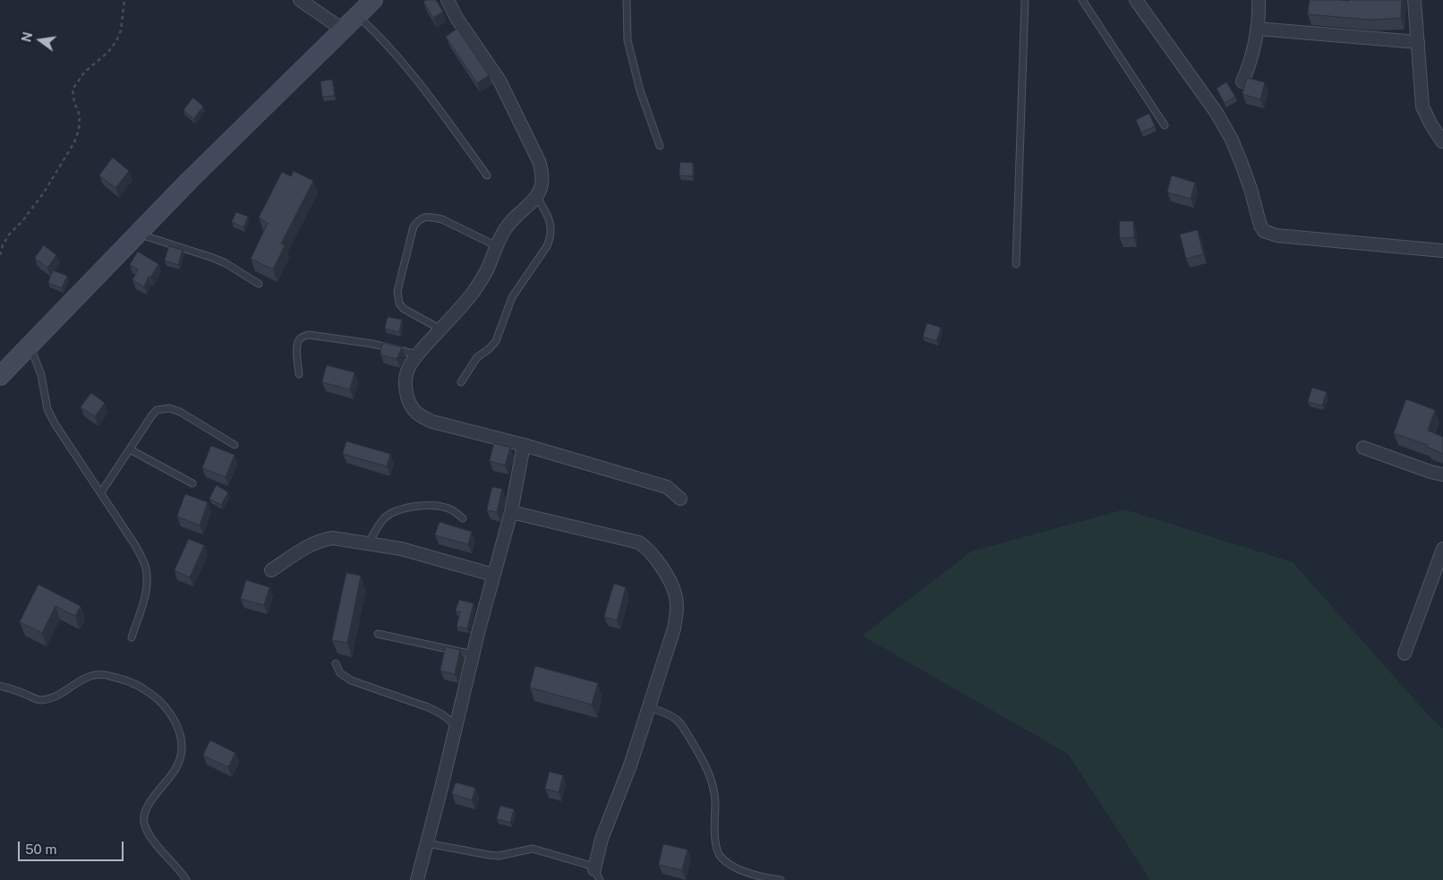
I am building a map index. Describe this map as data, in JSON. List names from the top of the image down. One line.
{"scale_bar":"50 m","north":"left"}
